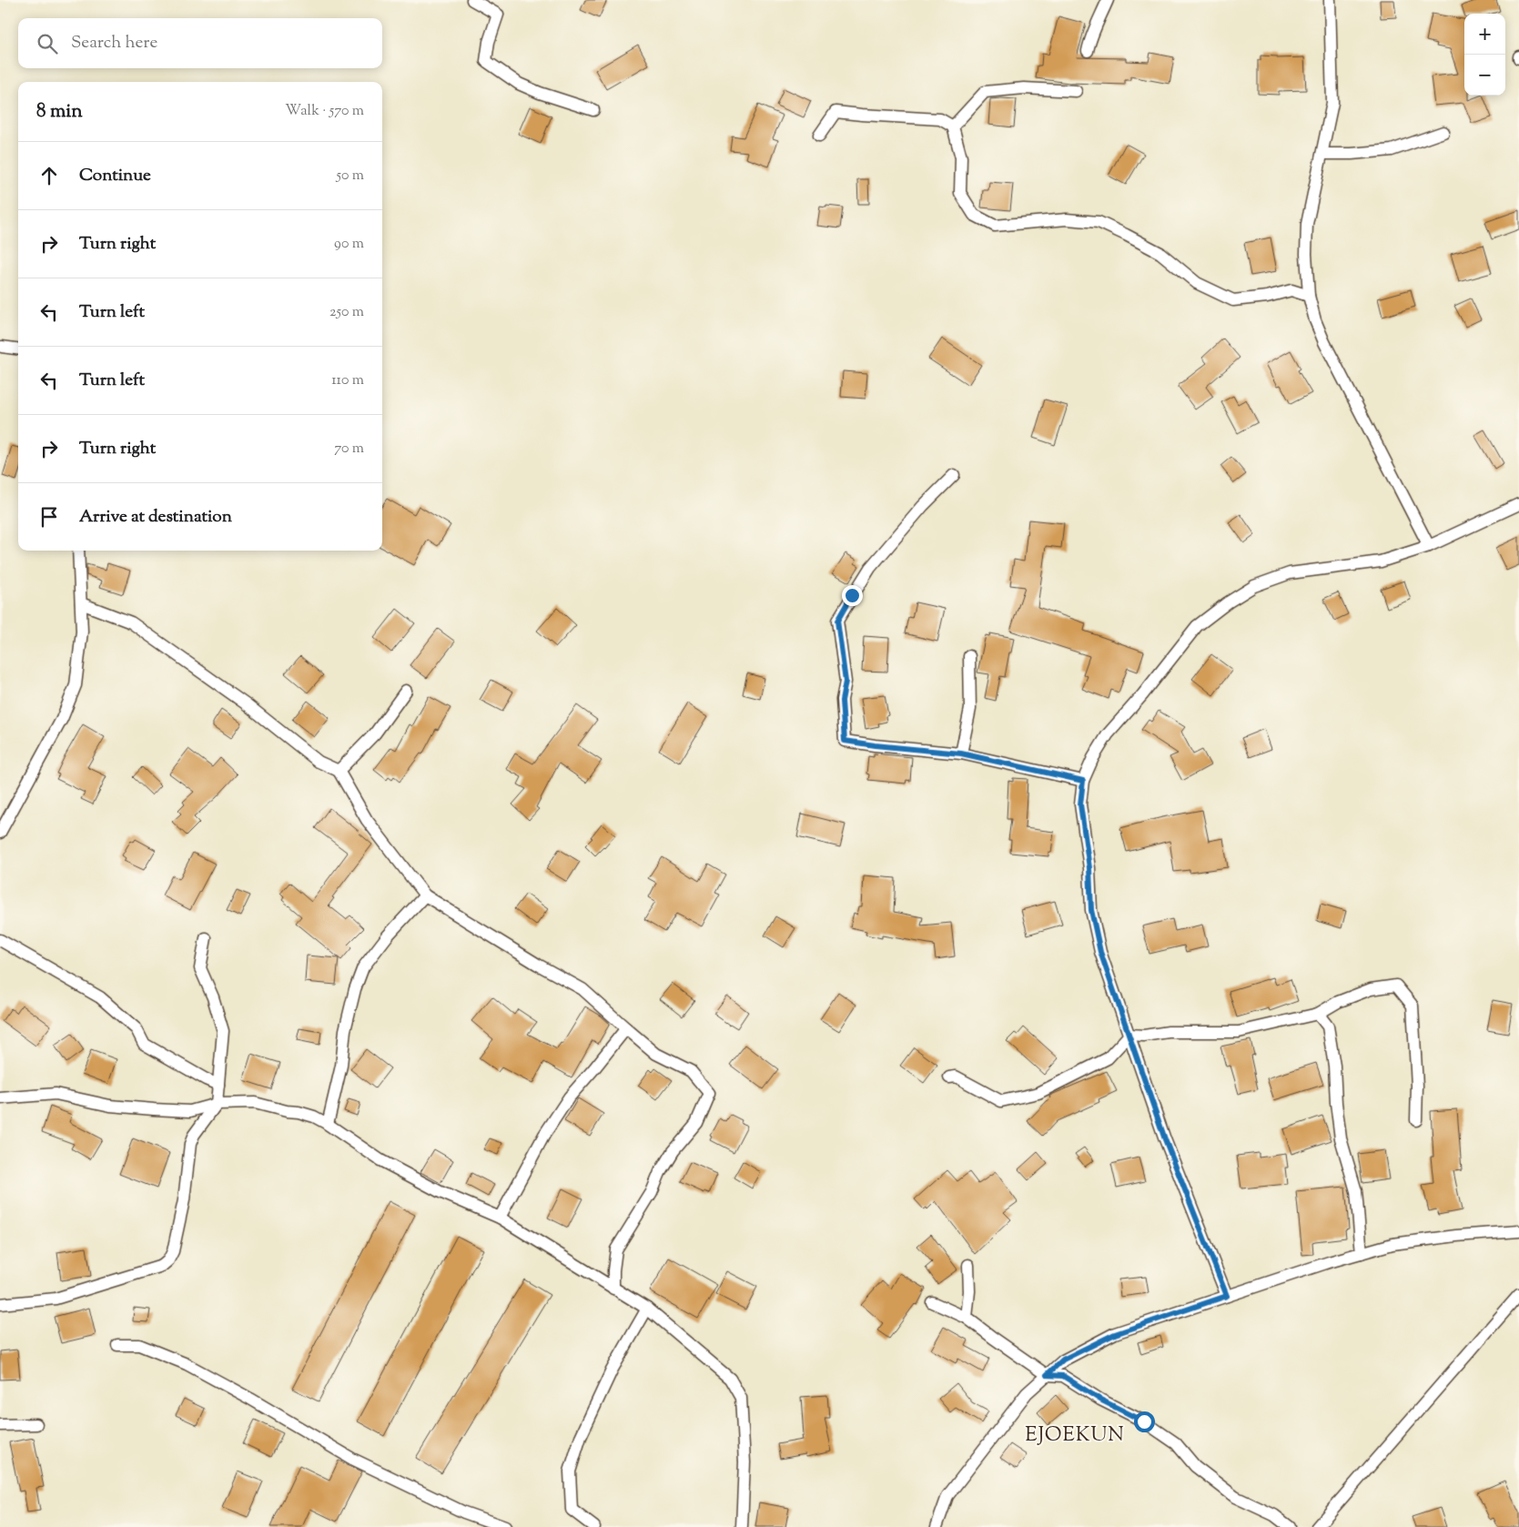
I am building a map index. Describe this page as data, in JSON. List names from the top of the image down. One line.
{"districts":["EJOEKUN"],"page":{"map_buttons":["+","−"],"search":"Search here","heading":["8 min","Walk · 570 m"],"list":[["Continue","50 m"],["Turn right","90 m"],["Turn left","250 m"],["Turn left","110 m"],["Turn right","70 m"],"Arrive at destination"]}}
